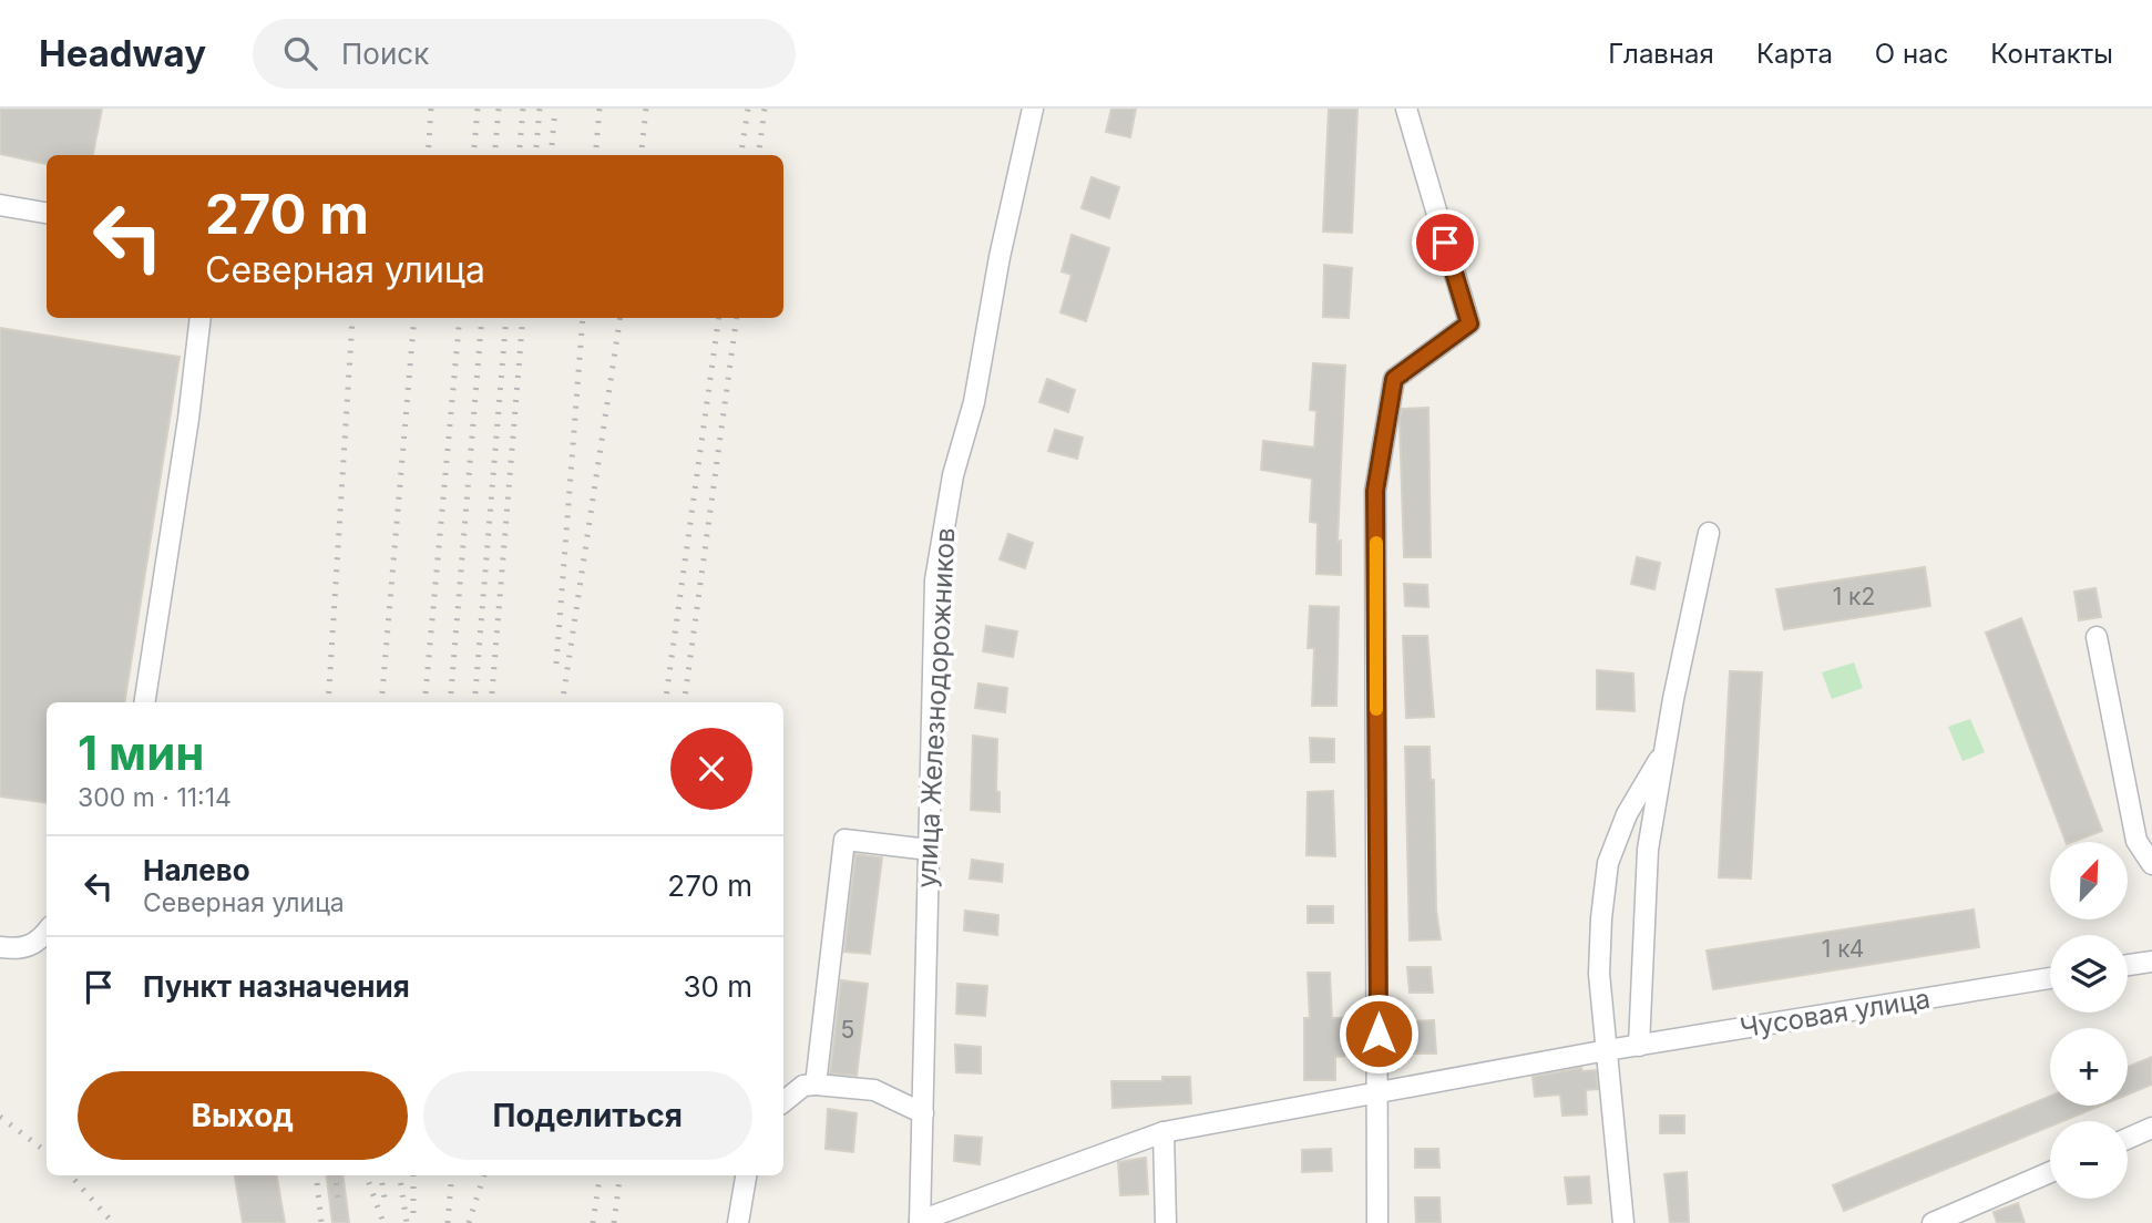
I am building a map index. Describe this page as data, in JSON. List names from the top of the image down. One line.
{"streets":{"street":["улица Железнодорожников","Чусовая улица"]},"crossings":[["улица Железнодорожников","Чусовая улица"]],"house_numbers":["1 к2","1 к4","5"],"north":"top right","page":{"header":"Headway","search":"Поиск","nav":["Главная","Карта","О нас","Контакты"],"turn":["270 m","Северная улица"],"heading":["1 мин","300 m · 11:14"],"list":[{"name":"Налево","note":"Северная улица","value":"270 m"},{"name":"Пункт назначения","value":"30 m"}],"map_buttons":["+","−"],"buttons":["Выход","Поделиться"]}}
